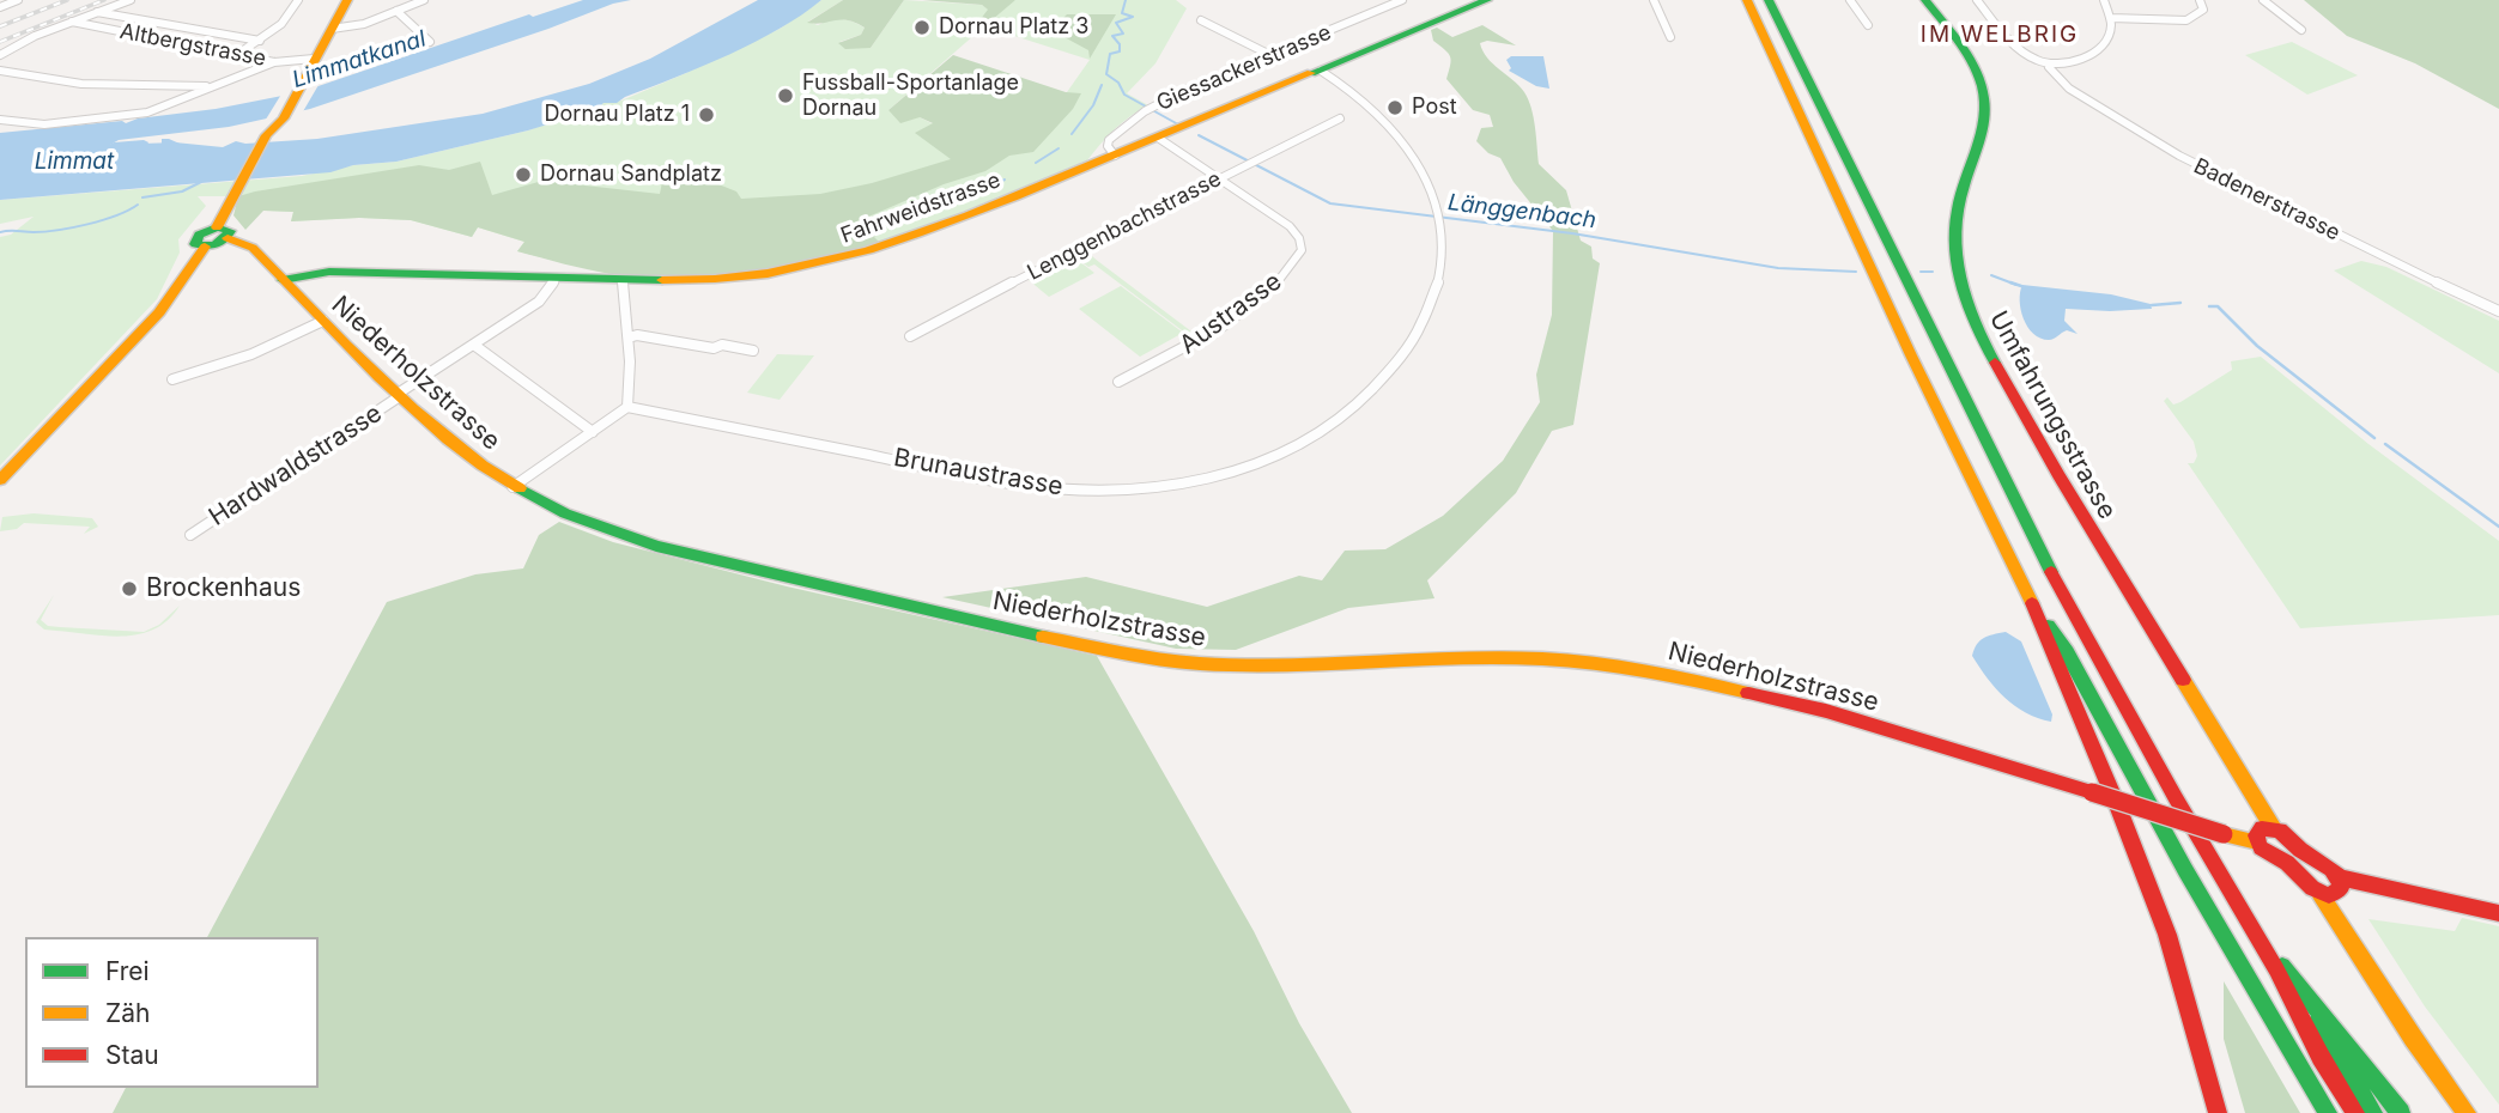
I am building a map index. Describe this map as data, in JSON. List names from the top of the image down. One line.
{"streets":{"main road":["Fahrweidstrasse","Niederholzstrasse","Umfahrungsstrasse"],"street":["Altbergstrasse","Giessackerstrasse","Badenerstrasse","Lenggenbachstrasse","Austrasse","Hardwaldstrasse","Brunaustrasse"]},"crossings":[["Giessackerstrasse","Fahrweidstrasse"],["Fahrweidstrasse","Austrasse"],["Fahrweidstrasse","Niederholzstrasse"],["Fahrweidstrasse","Hardwaldstrasse"],["Fahrweidstrasse","Brunaustrasse"],["Lenggenbachstrasse","Austrasse"],["Niederholzstrasse","Hardwaldstrasse"]],"districts":["IM WELBRIG"],"water":["Limmatkanal","Limmat","Länggenbach"],"places":["Dornau Platz 3","Fussball-Sportanlage Dornau","Post","Dornau Platz 1","Dornau Sandplatz","Brockenhaus"],"legend":["Frei","Zäh","Stau"]}
